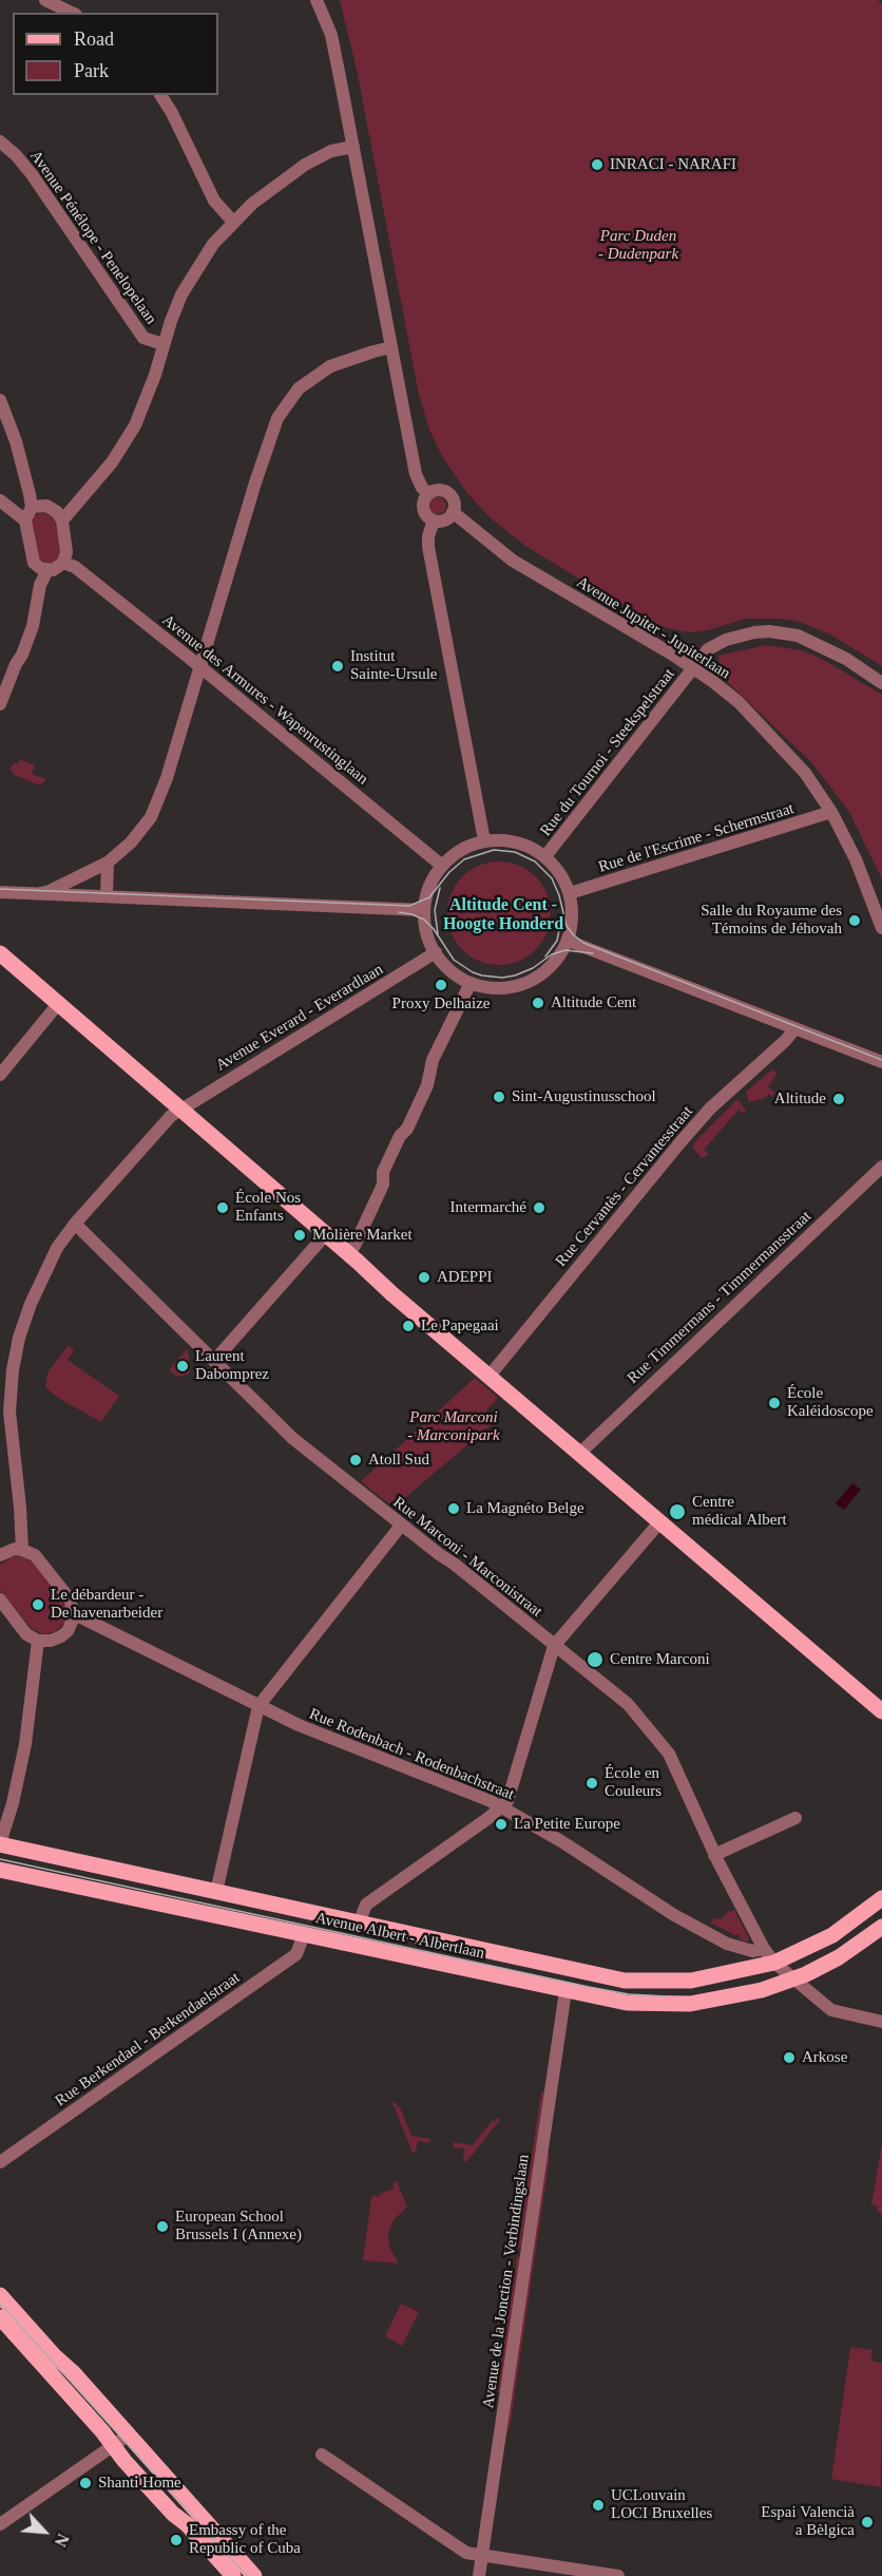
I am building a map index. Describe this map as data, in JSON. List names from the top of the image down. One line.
{"streets":{"main road":["Avenue Albert - Albertlaan"],"street":["Avenue Pénélope - Penelopelaan","Avenue Jupiter - Jupiterlaan","Avenue des Armures - Wapenrustinglaan","Rue du Tournoi - Steekspelstraat","Rue de l'Escrime - Schermstraat","Avenue Everard - Everardlaan","Rue Cervantès - Cervantesstraat","Rue Timmermans - Timmermansstraat","Rue Marconi - Marconistraat","Rue Rodenbach - Rodenbachstraat","Rue Berkendael - Berkendaelstraat","Avenue de la Jonction - Verbindingslaan"]},"crossings":[["Avenue Jupiter - Jupiterlaan","Rue du Tournoi - Steekspelstraat"],["Avenue Jupiter - Jupiterlaan","Rue de l'Escrime - Schermstraat"],["Avenue des Armures - Wapenrustinglaan","Rue du Tournoi - Steekspelstraat"],["Avenue des Armures - Wapenrustinglaan","Rue de l'Escrime - Schermstraat"],["Avenue des Armures - Wapenrustinglaan","Avenue Everard - Everardlaan"],["Rue du Tournoi - Steekspelstraat","Rue de l'Escrime - Schermstraat"],["Rue du Tournoi - Steekspelstraat","Avenue Everard - Everardlaan"],["Rue de l'Escrime - Schermstraat","Avenue Everard - Everardlaan"],["Avenue Everard - Everardlaan","Rue Marconi - Marconistraat"],["Rue Marconi - Marconistraat","Rue Rodenbach - Rodenbachstraat"],["Rue Marconi - Marconistraat","Avenue Albert - Albertlaan"],["Avenue Albert - Albertlaan","Rue Berkendael - Berkendaelstraat"],["Avenue Albert - Albertlaan","Avenue de la Jonction - Verbindingslaan"]],"districts":["Altitude Cent - Hoogte Honderd"],"parks":["Parc Duden - Dudenpark","Parc Marconi - Marconipark"],"places":["INRACI - NARAFI","Institut Sainte-Ursule","Salle du Royaume des Témoins de Jéhovah","Proxy Delhaize","Altitude Cent","Sint-Augustinusschool","Altitude","École Nos Enfants","Intermarché","Molière Market","ADEPPI","Le Papegaai","Laurent Dabomprez","École Kaléidoscope","Atoll Sud","La Magnéto Belge","Centre médical Albert","Le débardeur - De havenarbeider","Centre Marconi","École en Couleurs","La Petite Europe","Arkose","European School Brussels I (Annexe)","Shanti Home","UCLouvain LOCI Bruxelles","Espai Valencià a Bèlgica","Embassy of the Republic of Cuba"],"legend":["Road","Park"],"north":"bottom right"}
